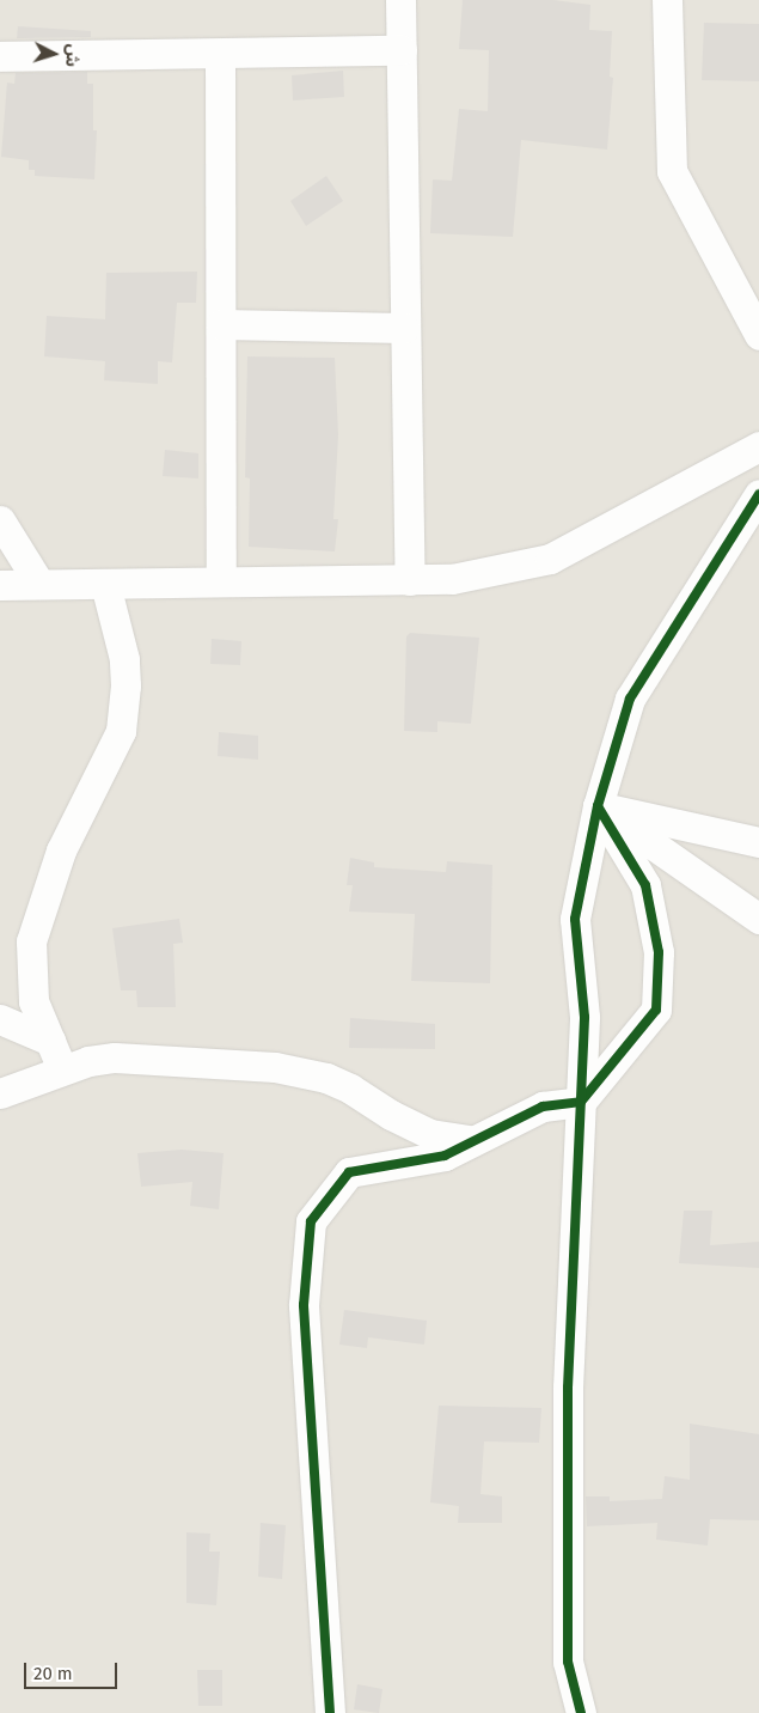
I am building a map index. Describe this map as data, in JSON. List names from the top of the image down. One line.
{"scale_bar":"20 m","north":"right"}
